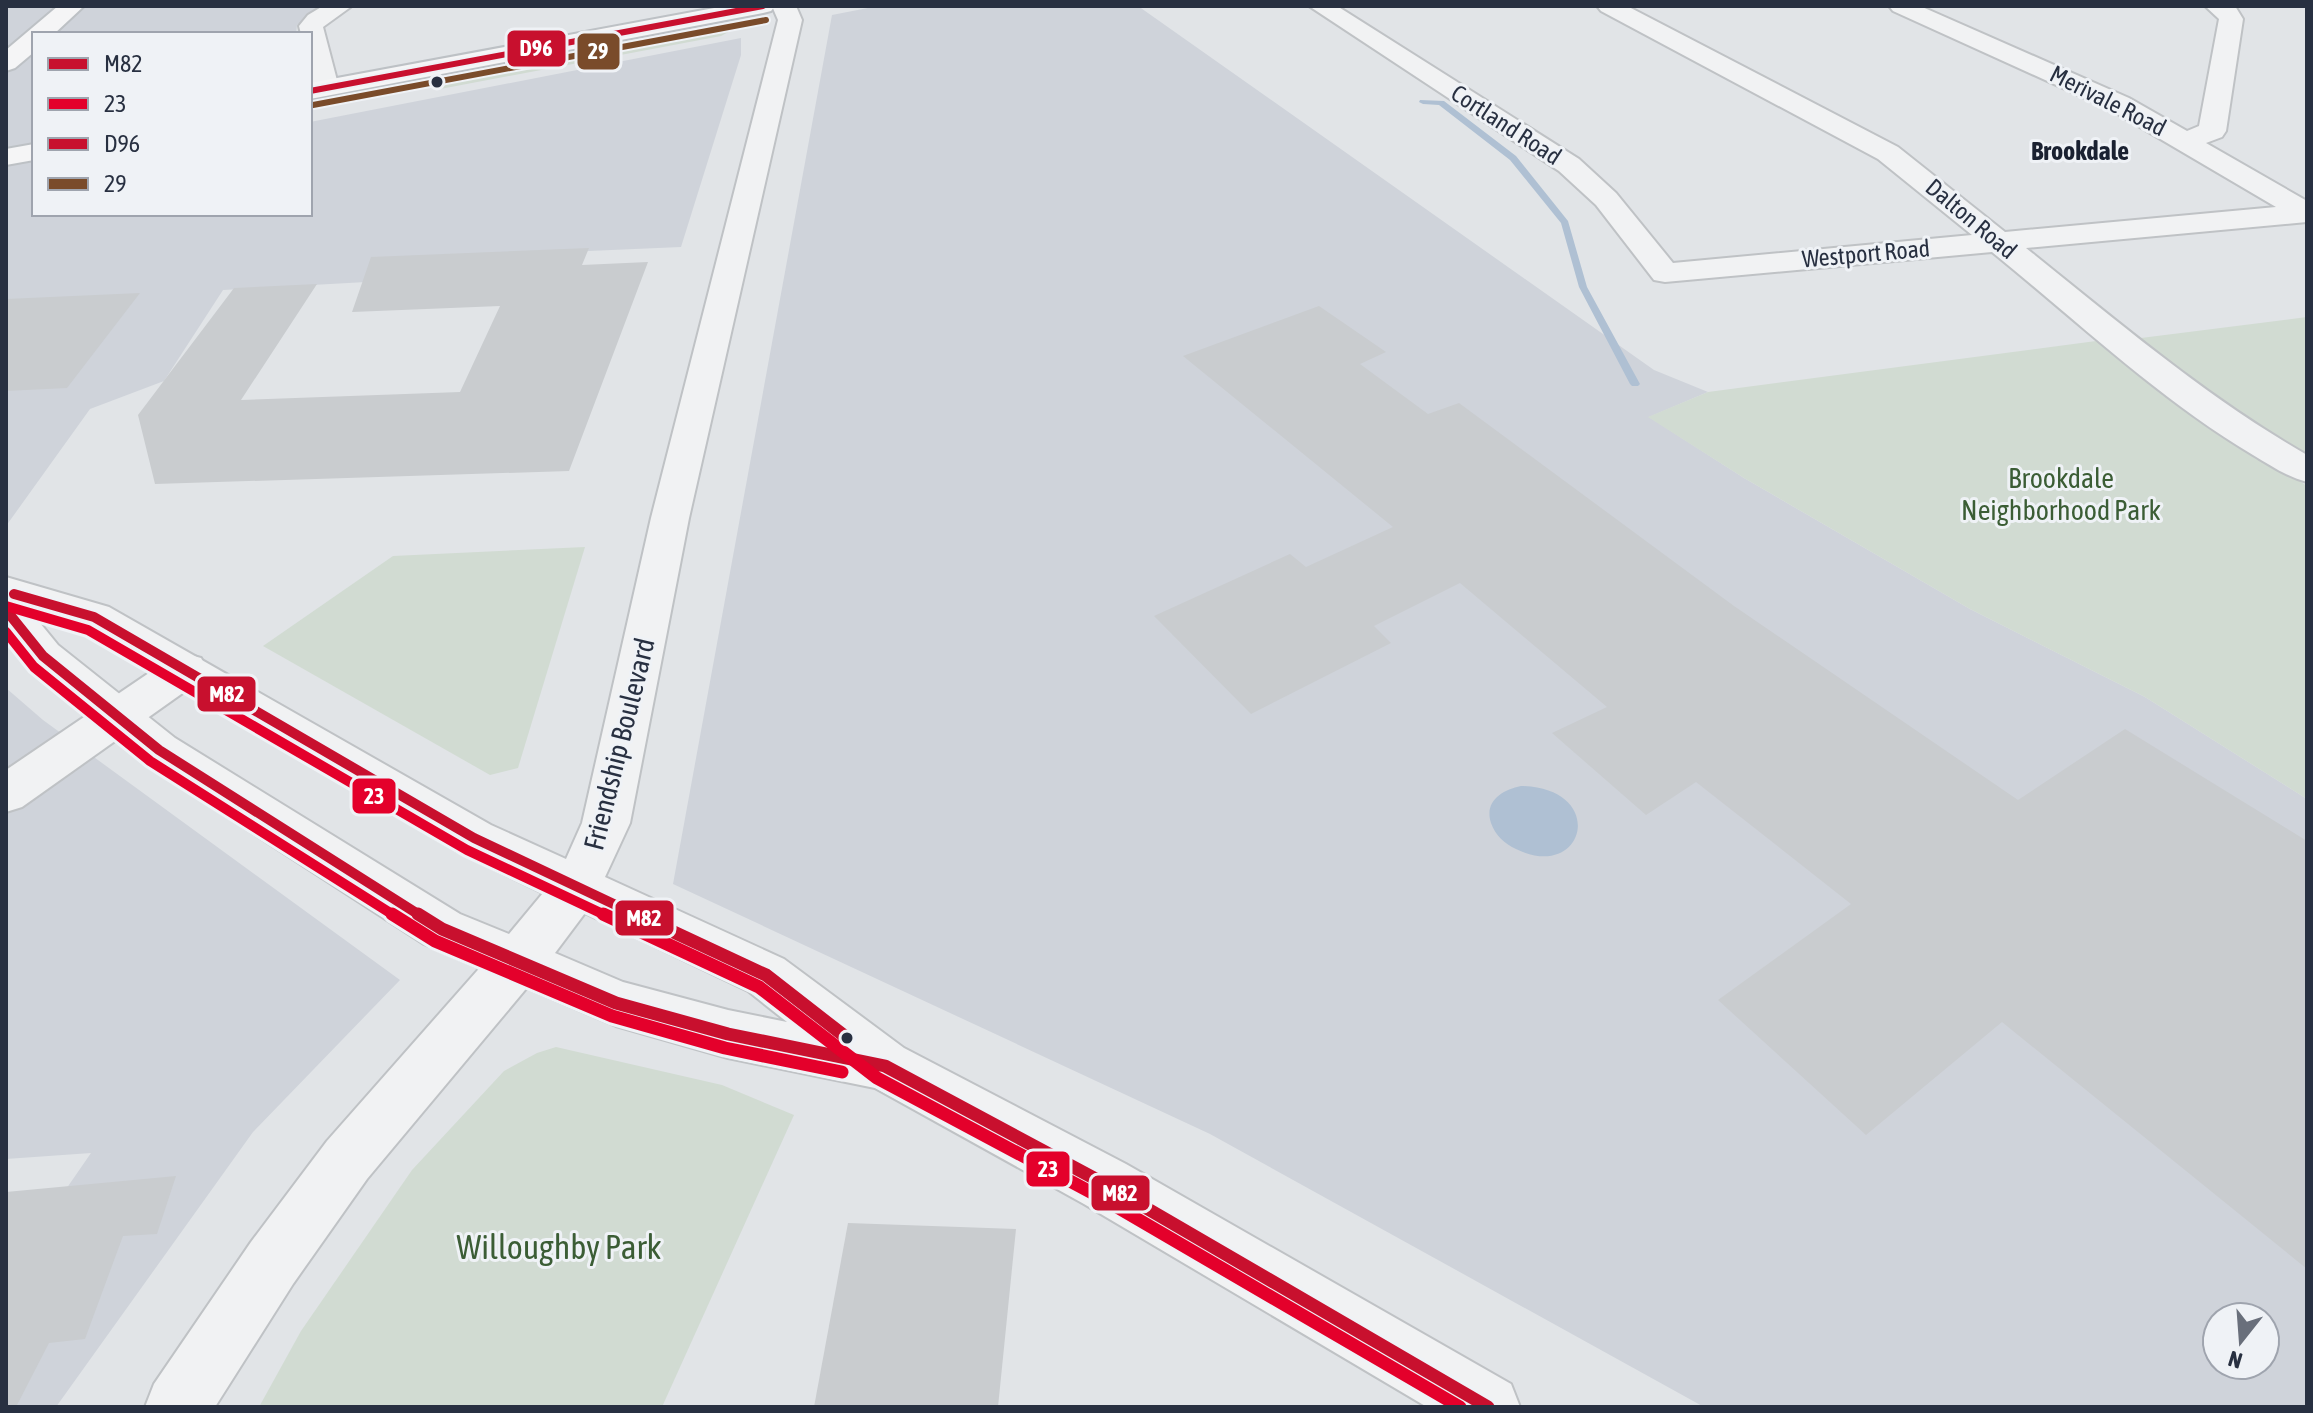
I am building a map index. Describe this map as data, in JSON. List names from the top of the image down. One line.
{"streets":{"street":["Merivale Road","Cortland Road","Dalton Road","Westport Road","Friendship Boulevard"]},"crossings":[["Merivale Road","Westport Road"],["Cortland Road","Westport Road"],["Dalton Road","Westport Road"]],"districts":["Brookdale"],"parks":["Brookdale Neighborhood Park","Willoughby Park"],"lines":["transit line D96","transit line 29","transit line M82","transit line 23"],"legend":["M82","23","D96","29"],"north":"bottom"}
